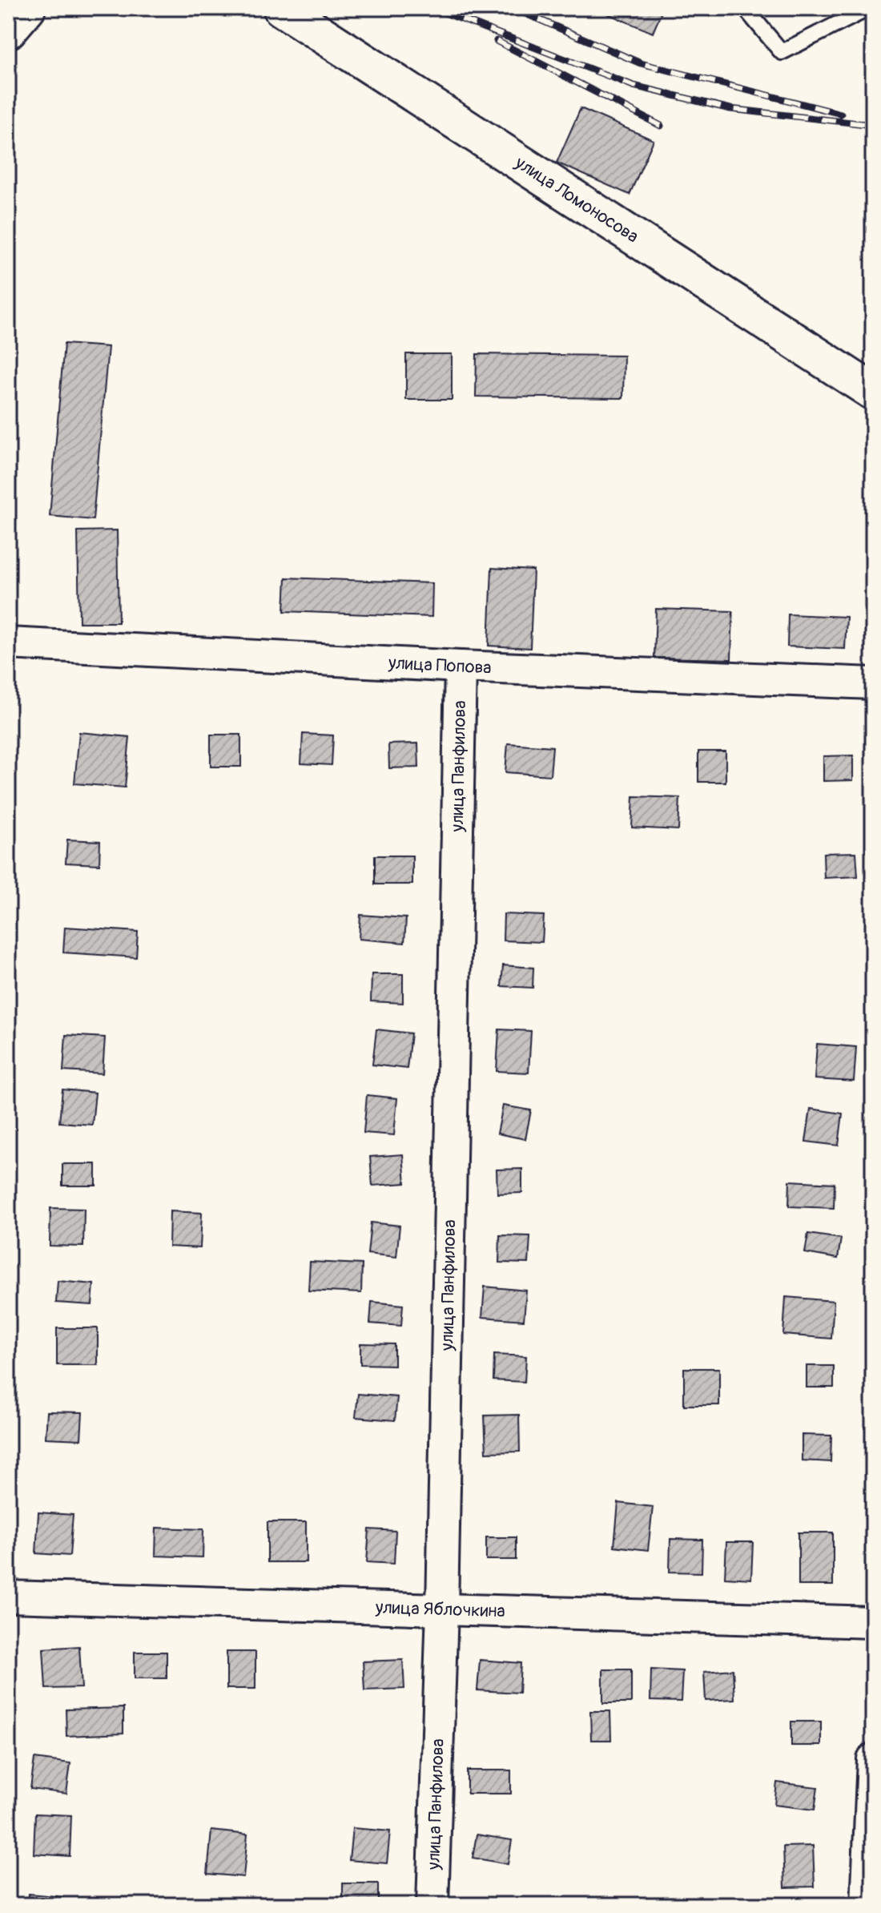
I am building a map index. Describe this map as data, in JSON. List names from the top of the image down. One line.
{"streets":{"street":["улица Ломоносова","улица Попова","улица Панфилова","улица Яблочкина"]},"crossings":[["улица Попова","улица Панфилова"],["улица Панфилова","улица Яблочкина"]]}
